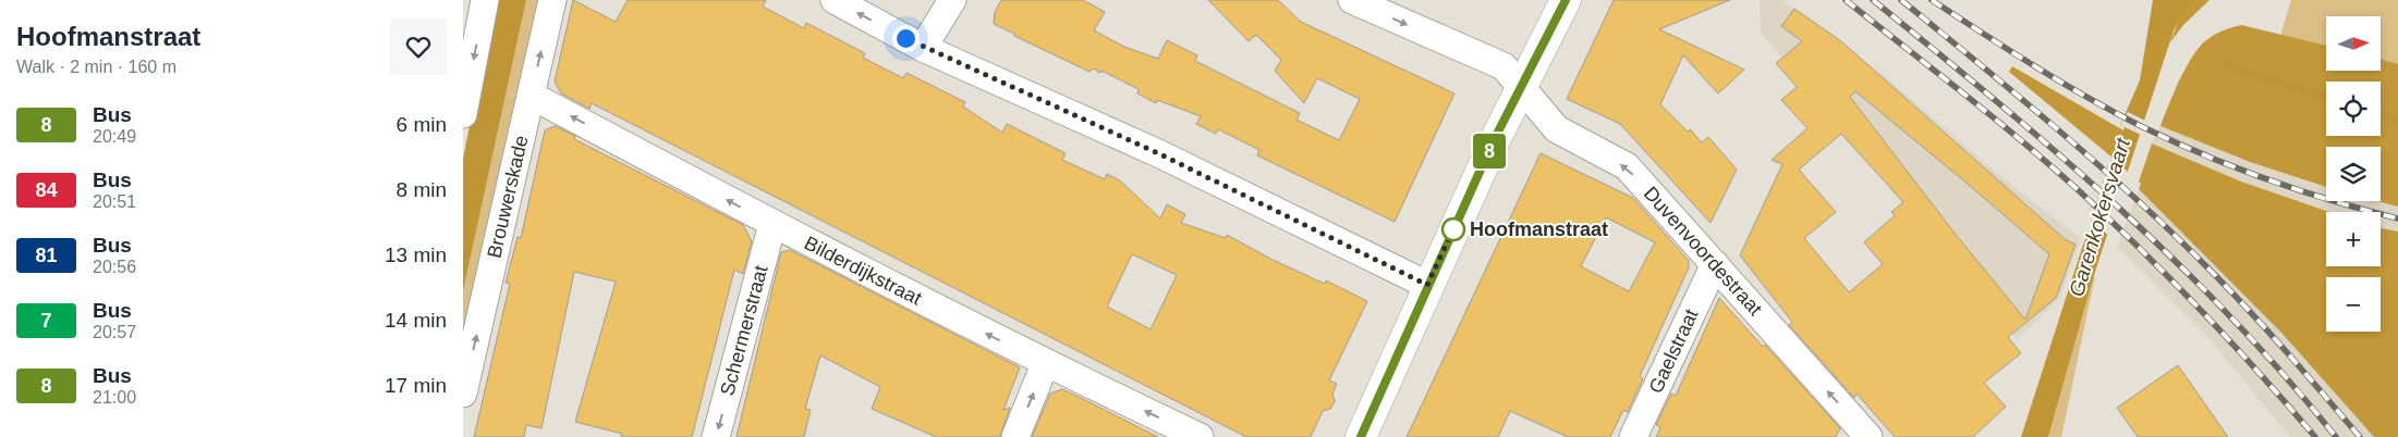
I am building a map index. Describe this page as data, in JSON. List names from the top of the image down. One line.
{"streets":{"street":["Brouwerskade","Duvenvoordestraat","Bilderdijkstraat","Schermerstraat","Gaelstraat"]},"crossings":[["Brouwerskade","Bilderdijkstraat"],["Duvenvoordestraat","Gaelstraat"],["Bilderdijkstraat","Schermerstraat"]],"one_way":["Brouwerskade","Duvenvoordestraat","Schermerstraat"],"water":["Garenkokersvaart"],"places":["Hoofmanstraat"],"lines":["bus line 8"],"north":"right","page":{"heading":["Hoofmanstraat","Walk · 2 min · 160 m"],"on_map":"8","map_buttons":["+","−"],"list":[{"mark":"8","name":"Bus","note":"20:49","value":"6 min"},{"mark":"84","name":"Bus","note":"20:51","value":"8 min"},{"mark":"81","name":"Bus","note":"20:56","value":"13 min"},{"mark":"7","name":"Bus","note":"20:57","value":"14 min"},{"mark":"8","name":"Bus","note":"21:00","value":"17 min"}]}}
